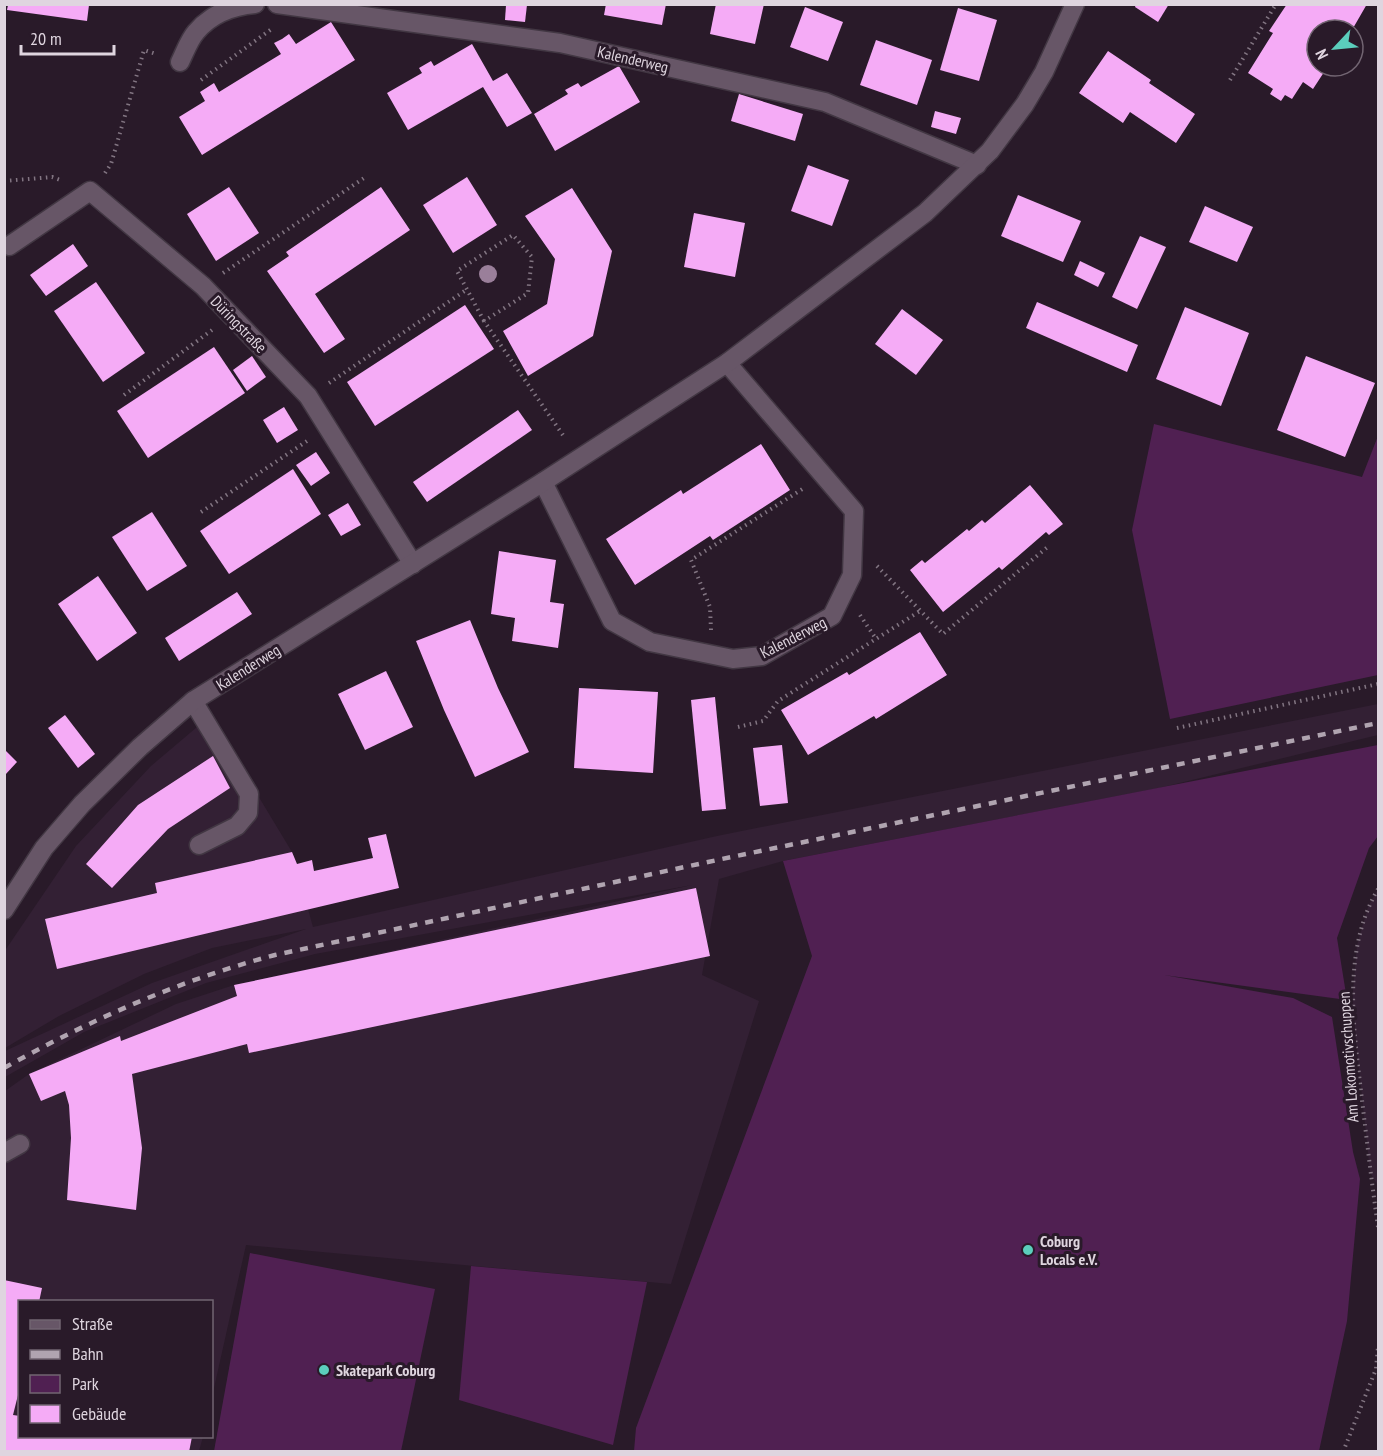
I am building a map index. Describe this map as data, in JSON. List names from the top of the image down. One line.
{"streets":{"street":["Kalenderweg","Düringstraße"],"path":["Am Lokomotivschuppen"]},"crossings":[["Kalenderweg","Düringstraße"]],"places":["Coburg Locals e.V.","Skatepark Coburg"],"legend":["Straße","Bahn","Park","Gebäude"],"scale_bar":"20 m","north":"bottom left"}
